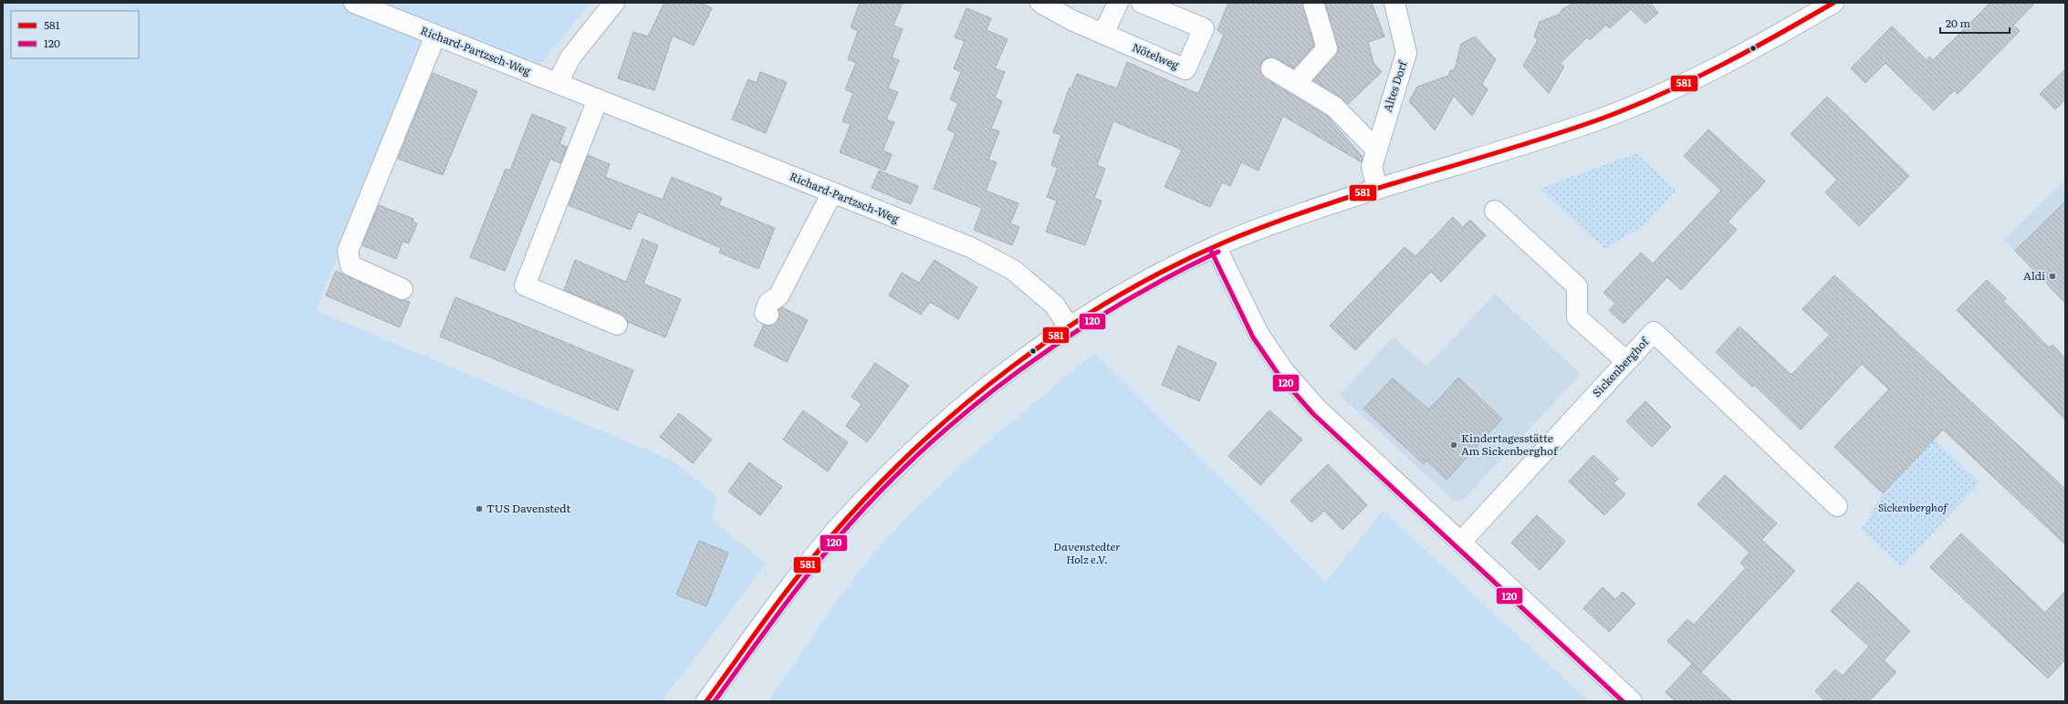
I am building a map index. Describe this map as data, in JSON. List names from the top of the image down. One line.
{"streets":{"street":["Richard-Partzsch-Weg","Nötelweg","Altes Dorf","Sickenberghof"]},"parks":["Sickenberghof","Davenstedter Holz e.V."],"places":["Aldi","Kindertagesstätte Am Sickenberghof","TUS Davenstedt"],"lines":["transit line 581","transit line 120"],"legend":["581","120"],"scale_bar":"20 m"}
